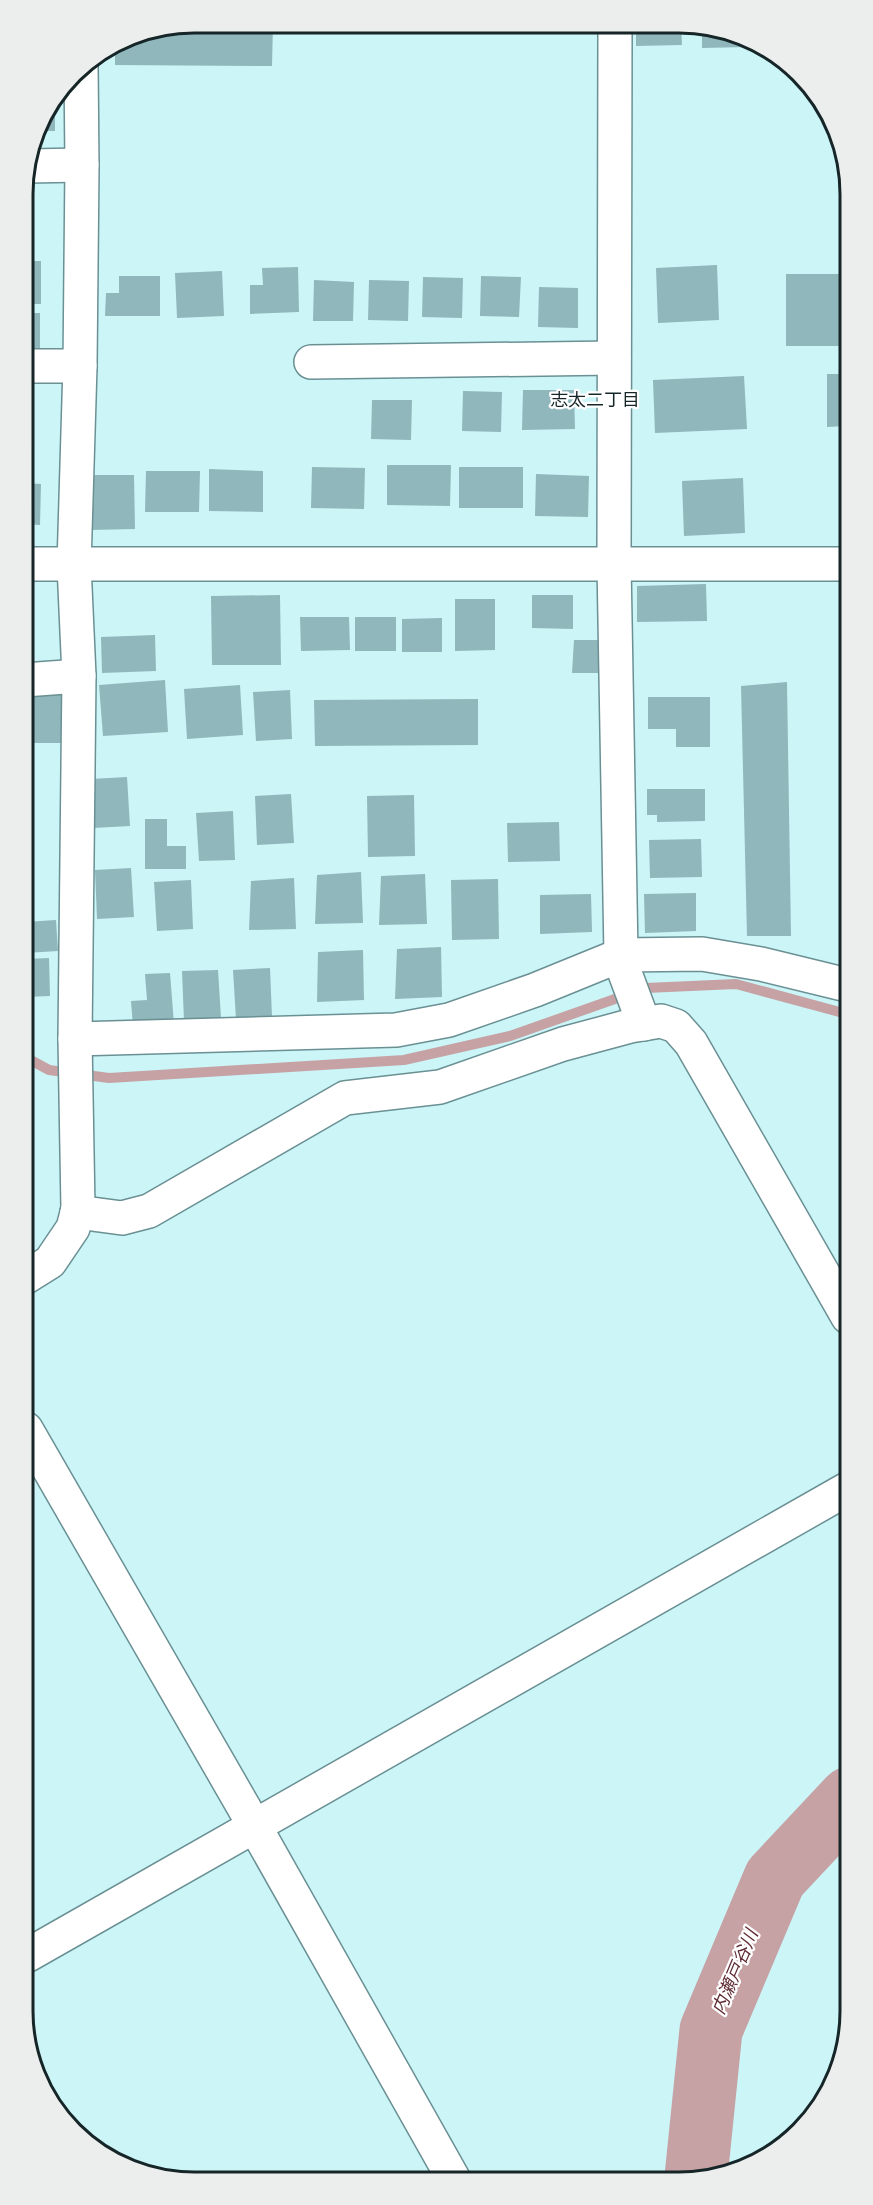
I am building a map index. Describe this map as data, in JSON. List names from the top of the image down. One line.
{"districts":["志太二丁目"],"water":["内瀬戸谷川"]}
